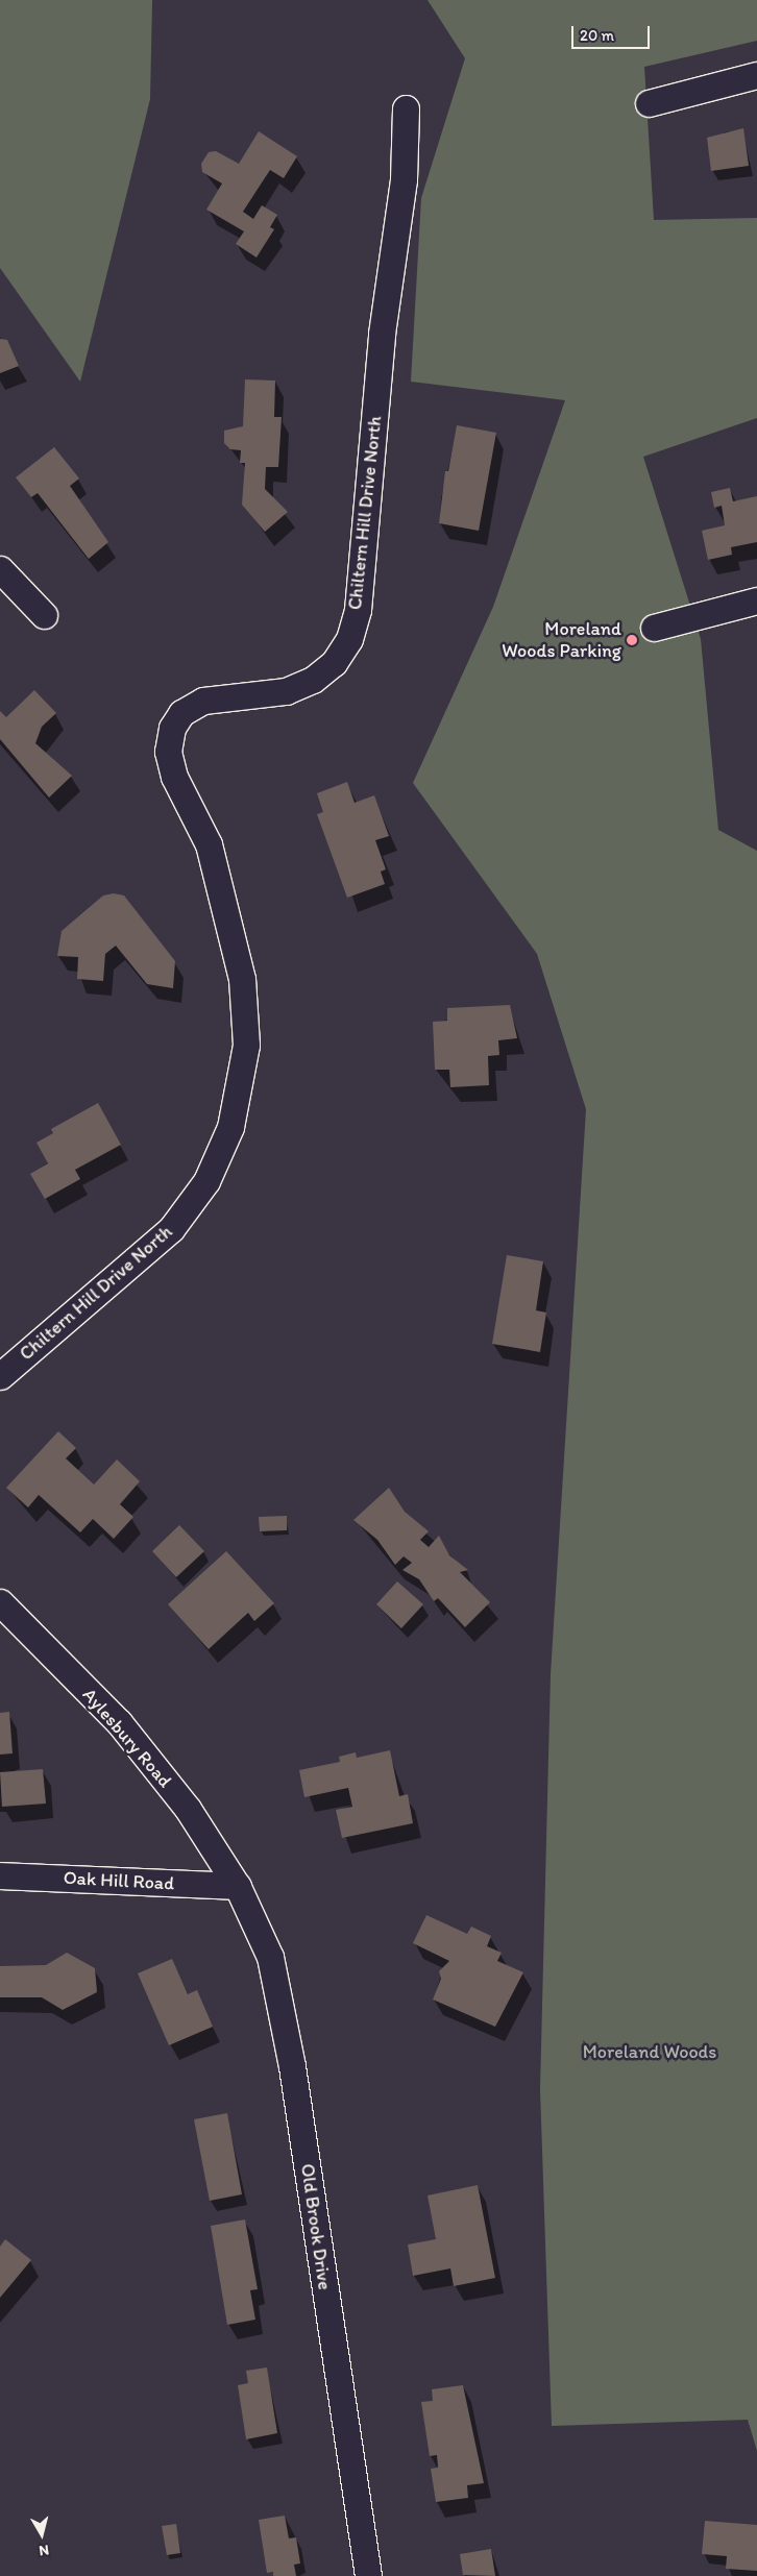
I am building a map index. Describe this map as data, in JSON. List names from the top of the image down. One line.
{"streets":{"street":["Chiltern Hill Drive North","Aylesbury Road","Oak Hill Road","Old Brook Drive"]},"crossings":[["Aylesbury Road","Oak Hill Road"],["Aylesbury Road","Old Brook Drive"],["Oak Hill Road","Old Brook Drive"]],"parks":["Moreland Woods"],"places":["Moreland Woods Parking"],"scale_bar":"20 m","north":"bottom"}
